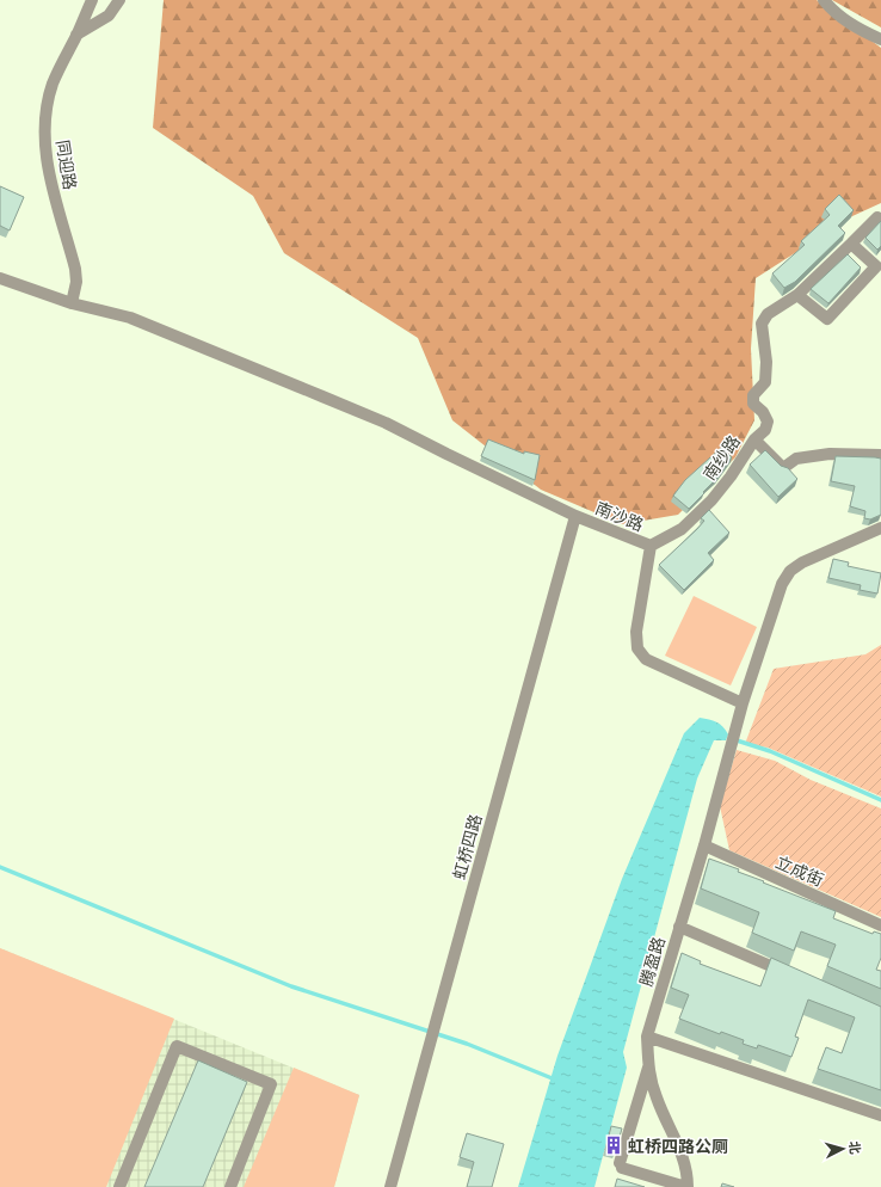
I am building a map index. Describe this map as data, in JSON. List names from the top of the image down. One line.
{"streets":{"street":["同迎路","南纱路","南沙路","虹桥四路","立成街","腾盈路"]},"crossings":[["同迎路","南沙路"],["南纱路","南沙路"],["南沙路","虹桥四路"],["立成街","腾盈路"]],"places":{"building":["虹桥四路公厕"]},"north":"right"}
